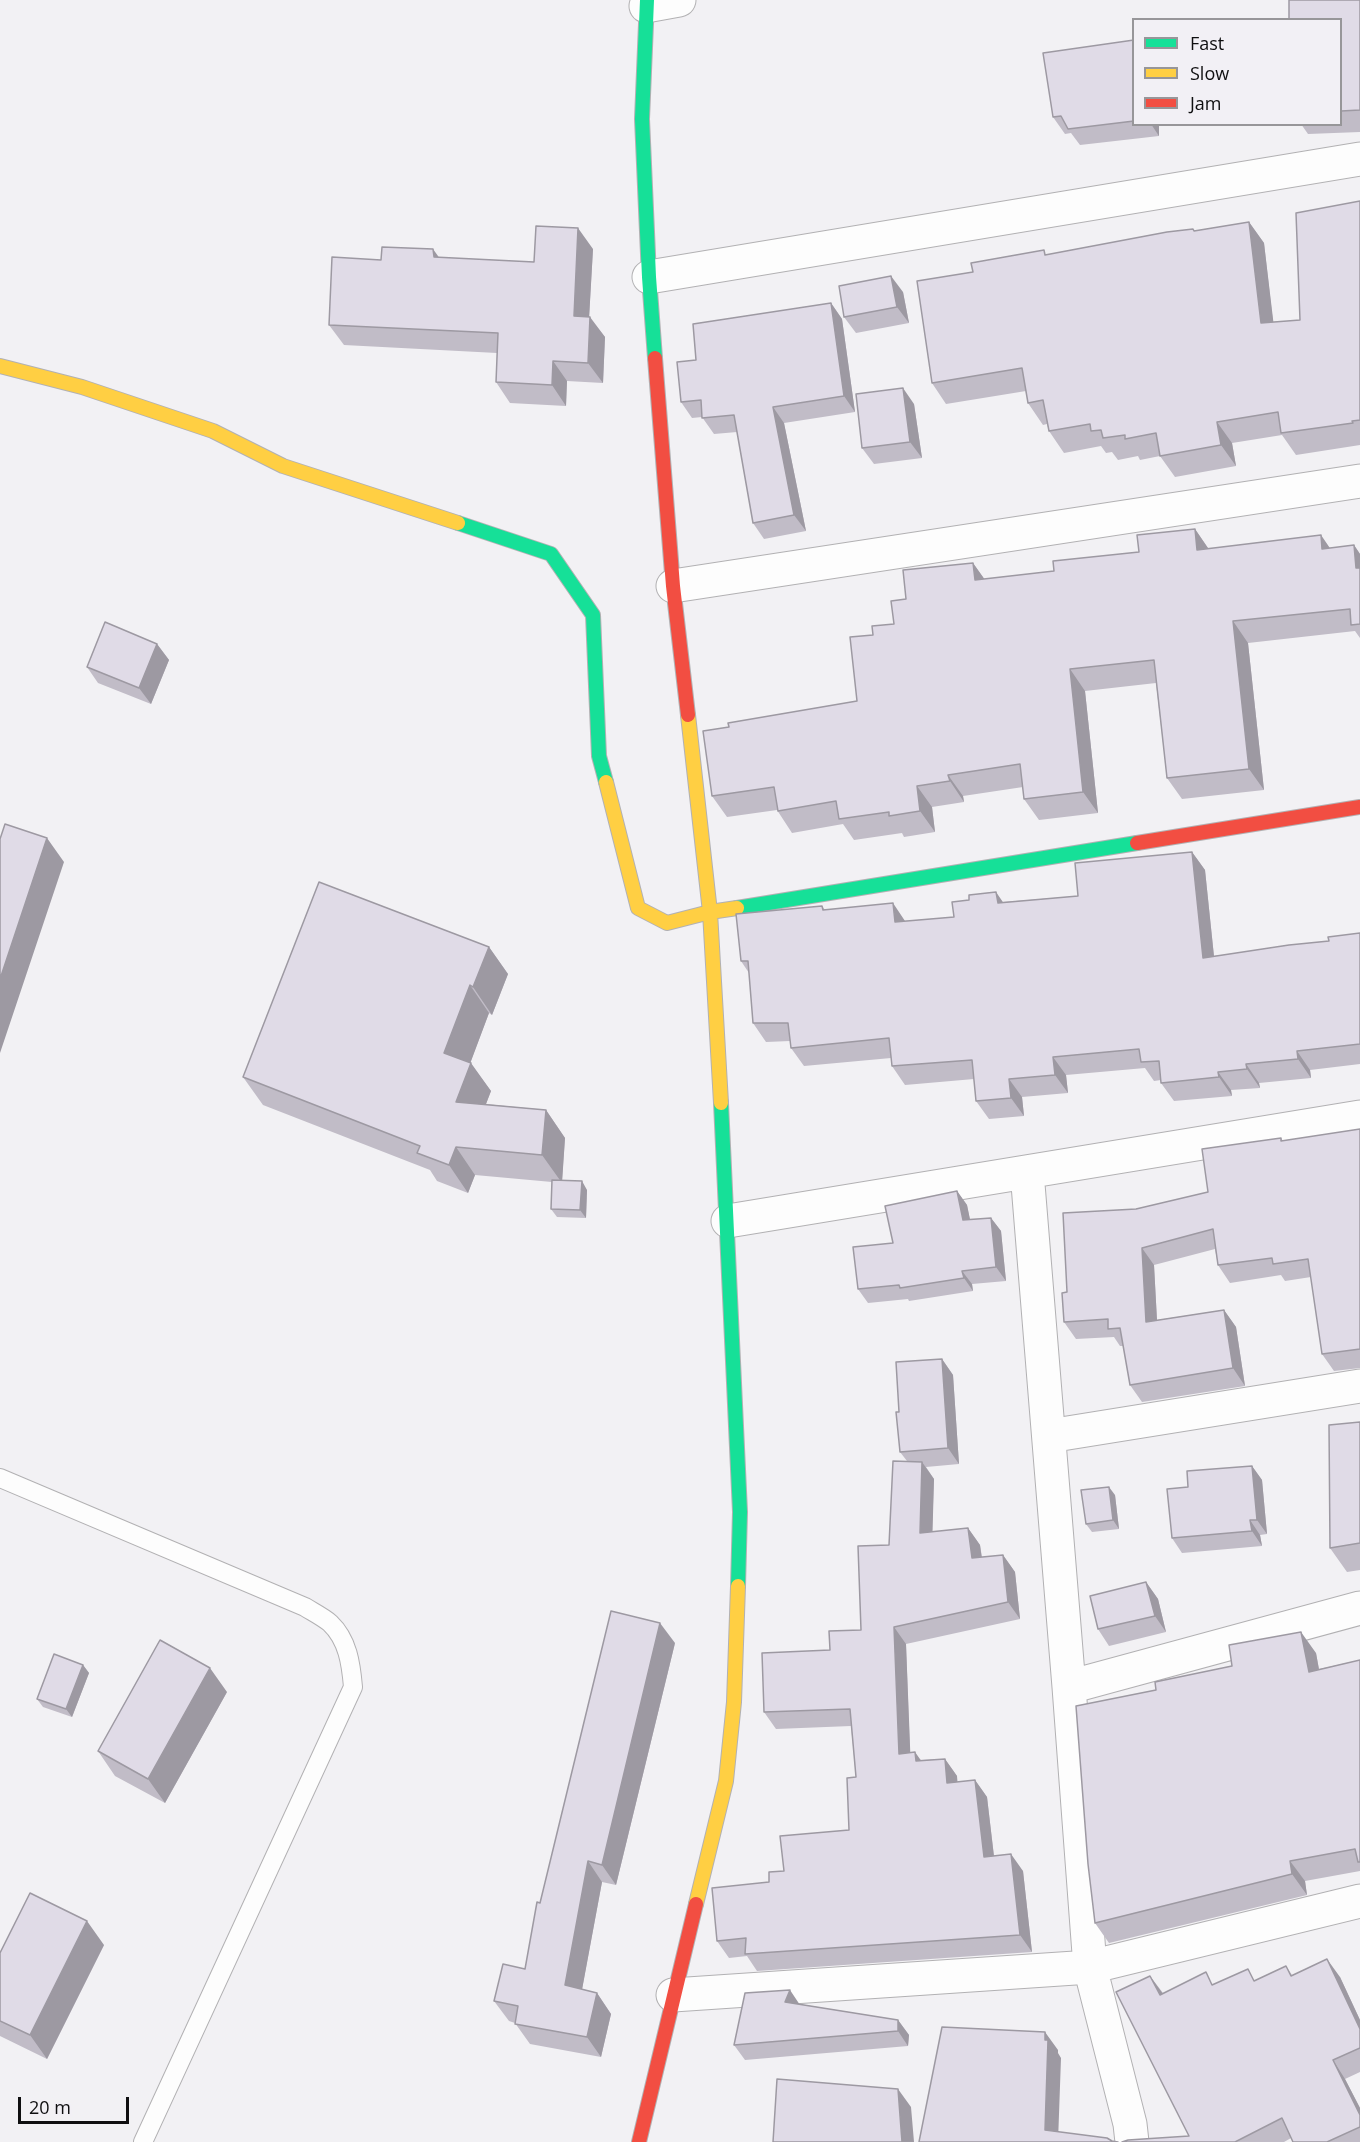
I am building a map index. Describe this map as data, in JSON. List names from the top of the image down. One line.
{"legend":["Fast","Slow","Jam"],"scale_bar":"20 m"}
